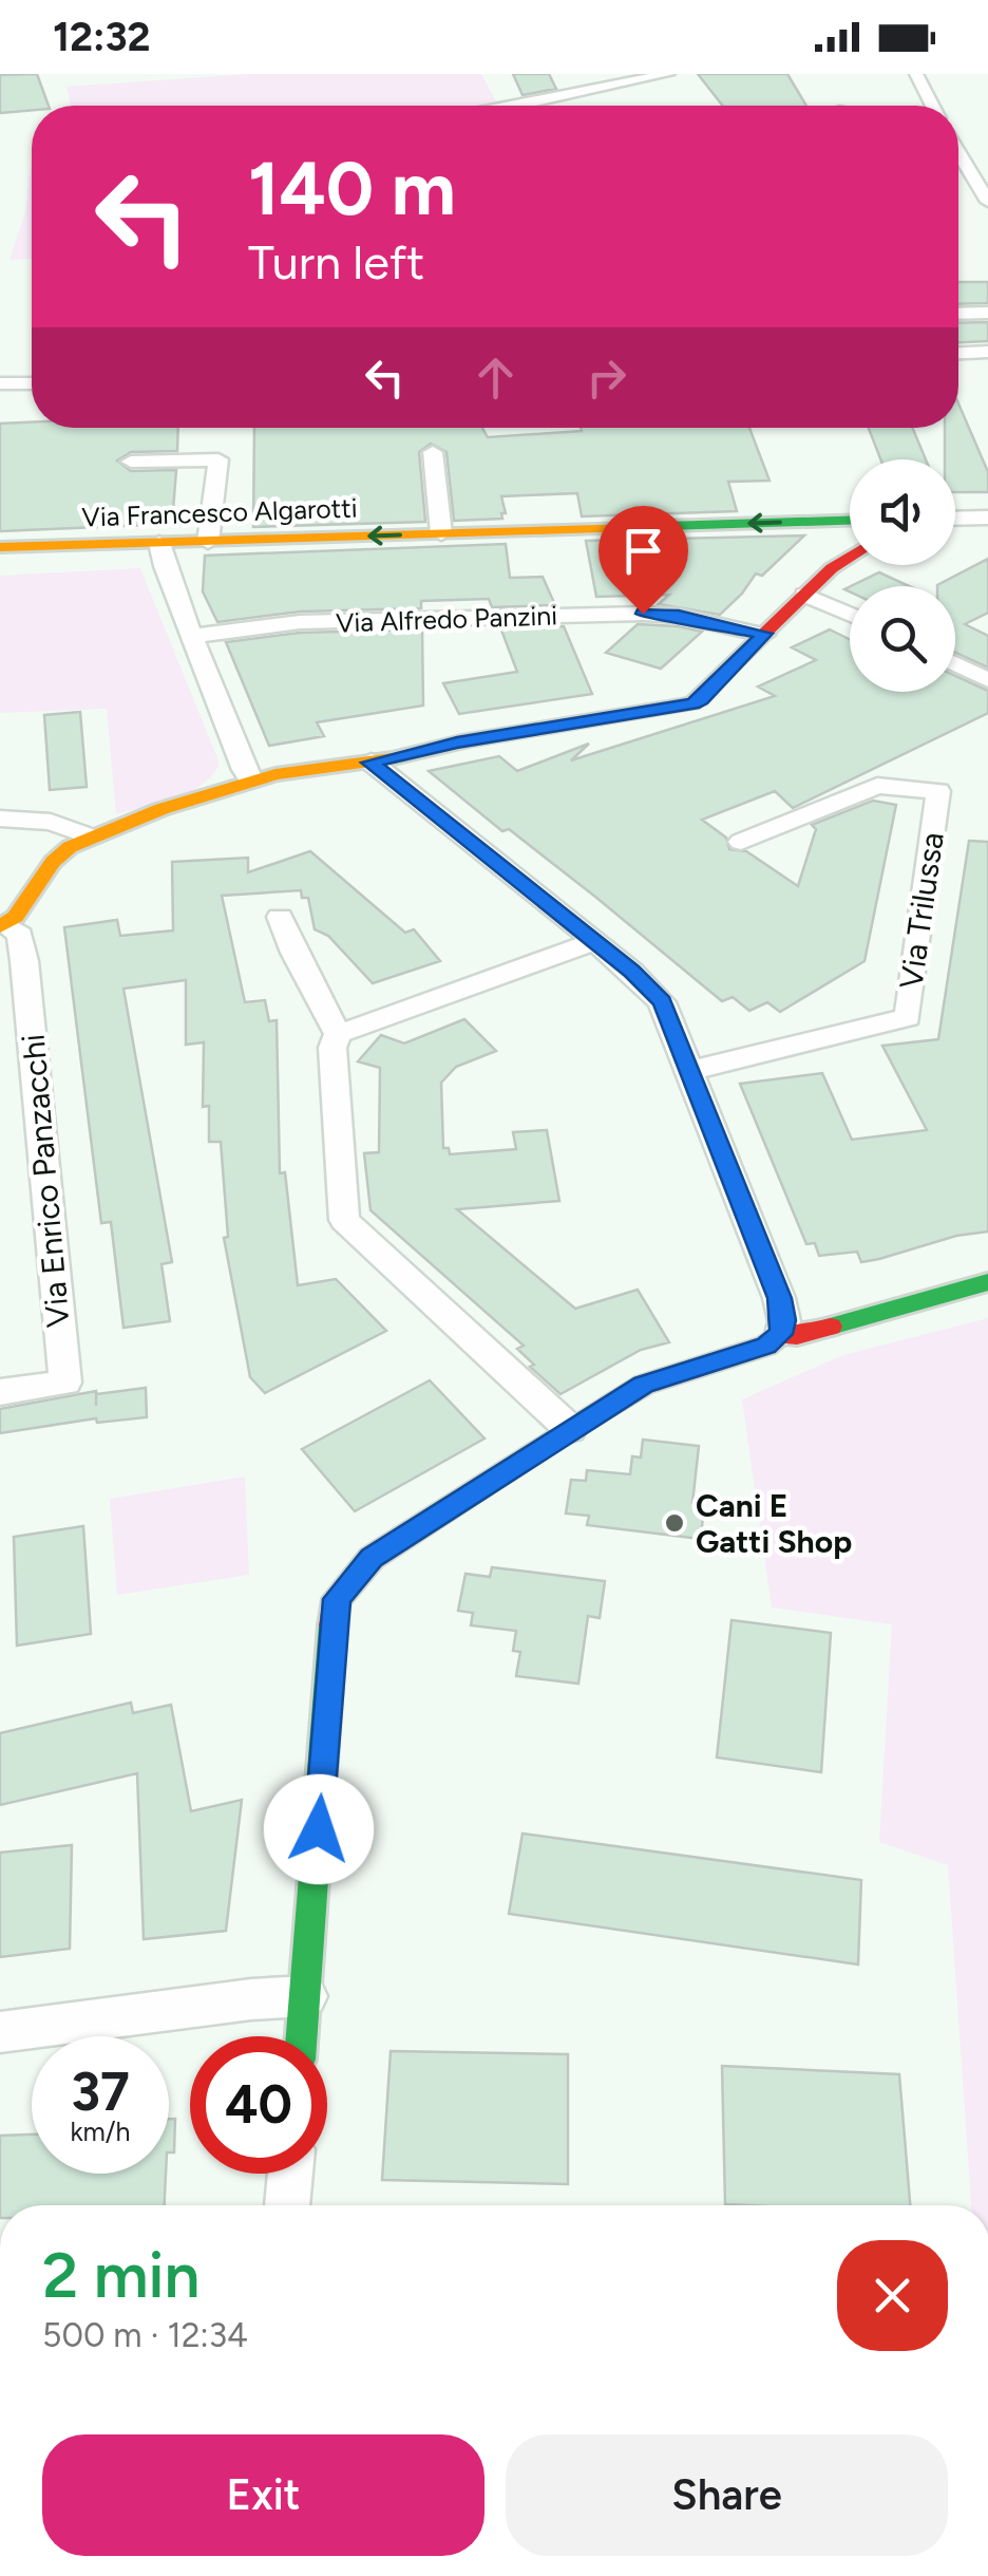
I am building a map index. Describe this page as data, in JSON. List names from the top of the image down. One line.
{"streets":{"street":["Via Francesco Algarotti","Via Alfredo Panzini","Via Trilussa","Via Enrico Panzacchi"]},"places":["Cani E Gatti Shop"],"page":{"status":"12:32","turn":["140 m","Turn left"],"speed":"37 km/h","limit":"40","heading":["2 min","500 m · 12:34"],"buttons":["Exit","Share"]}}
